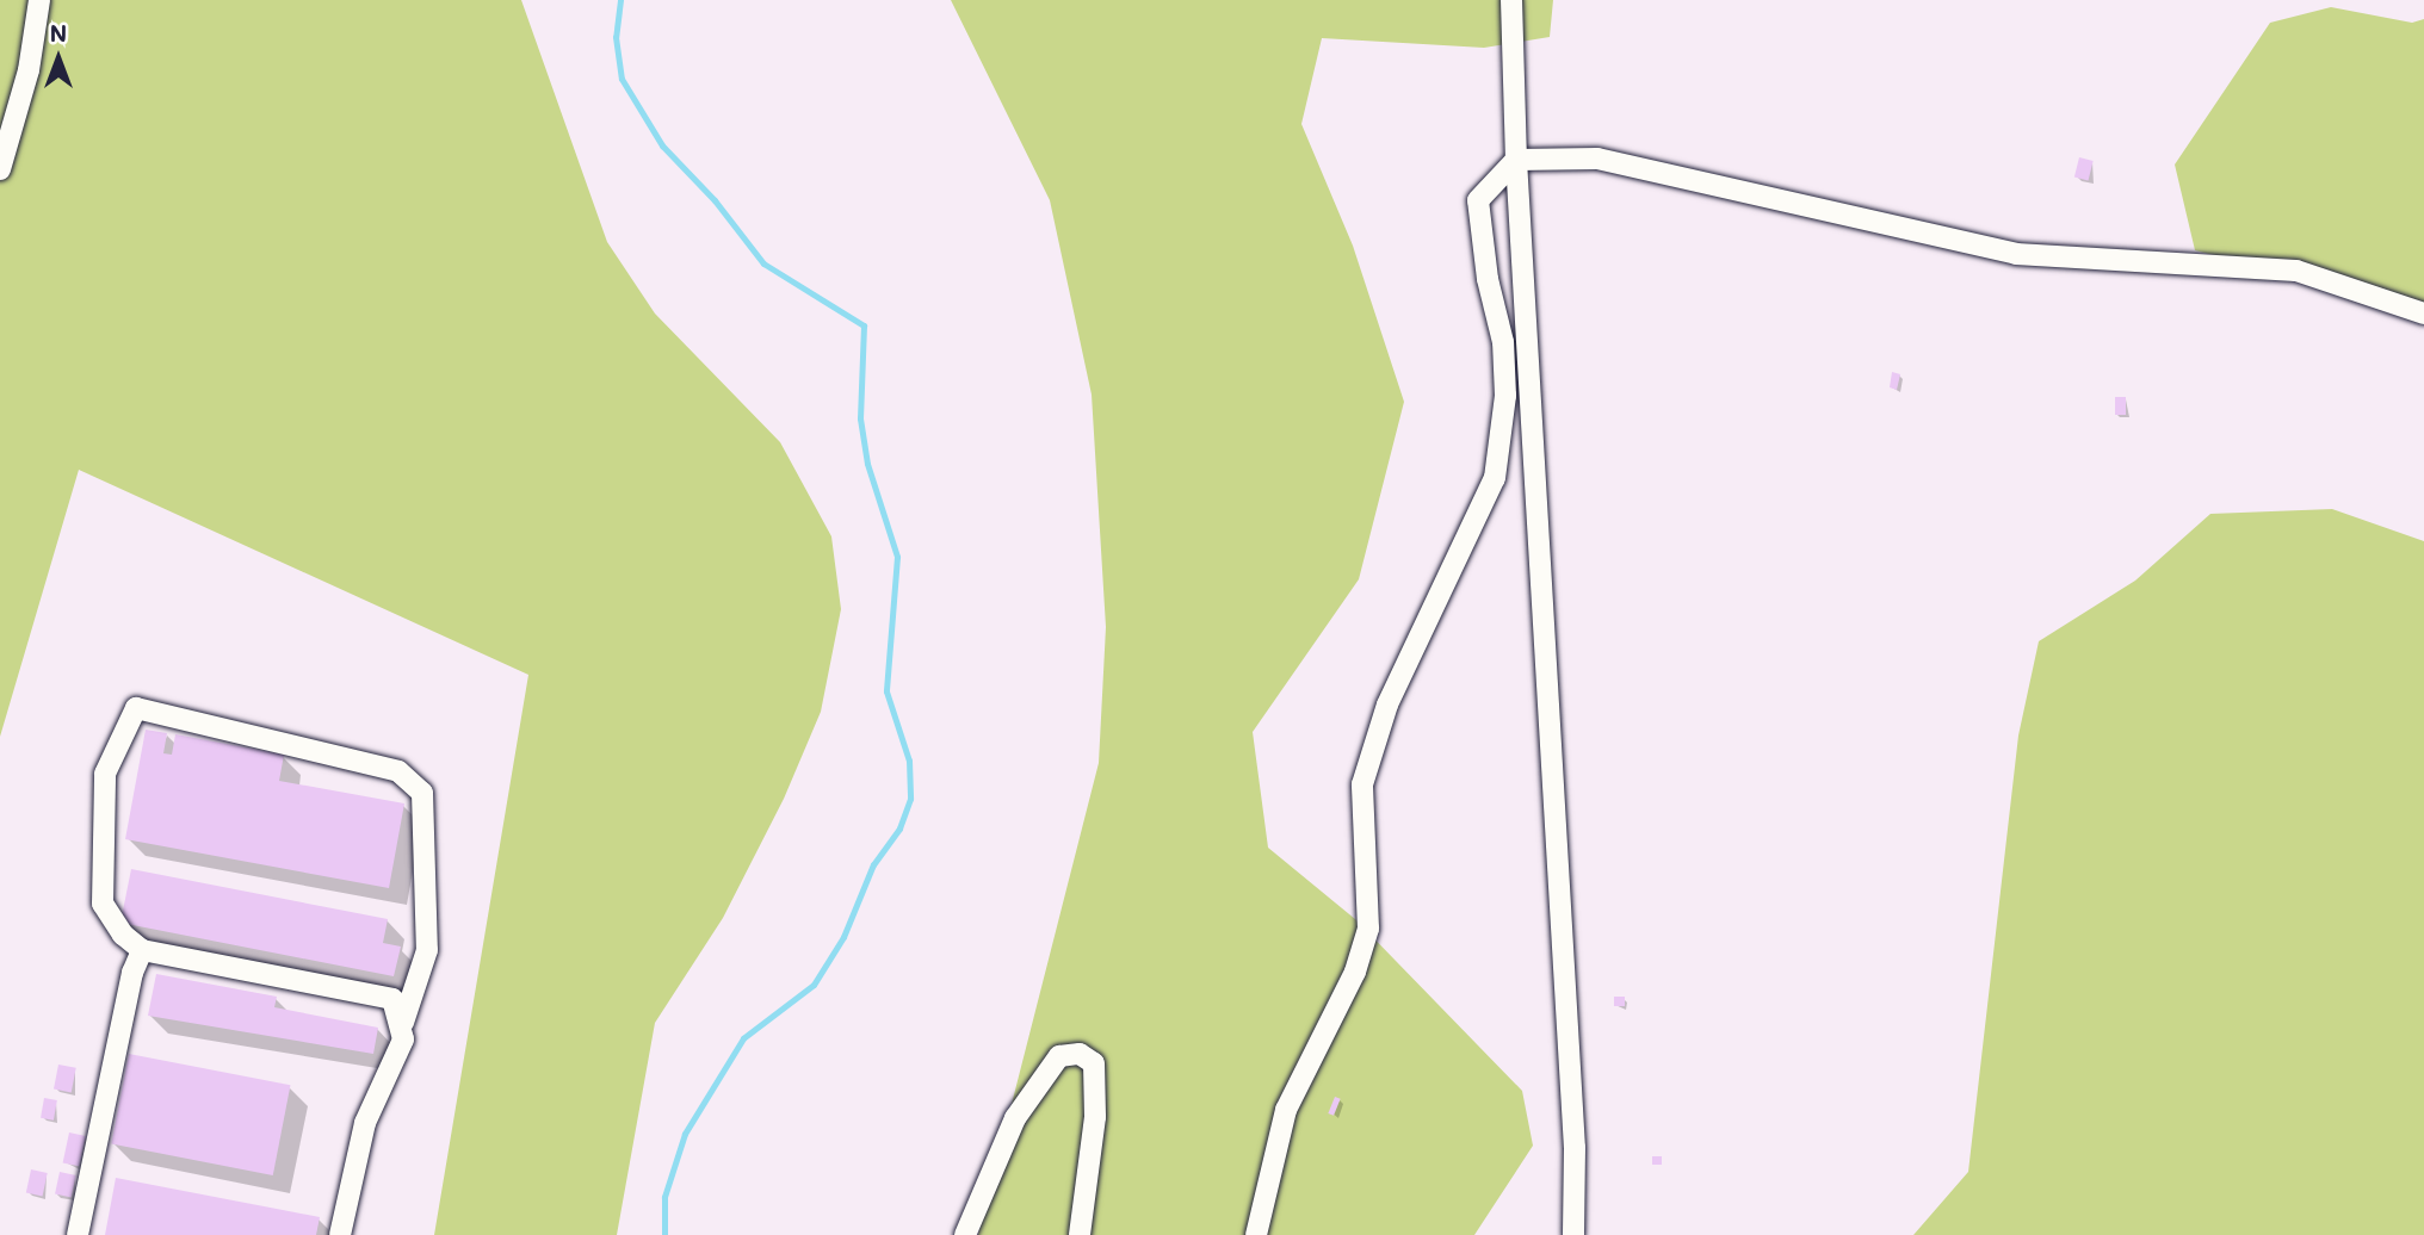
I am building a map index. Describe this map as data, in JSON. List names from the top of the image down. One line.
{"north":"top"}
